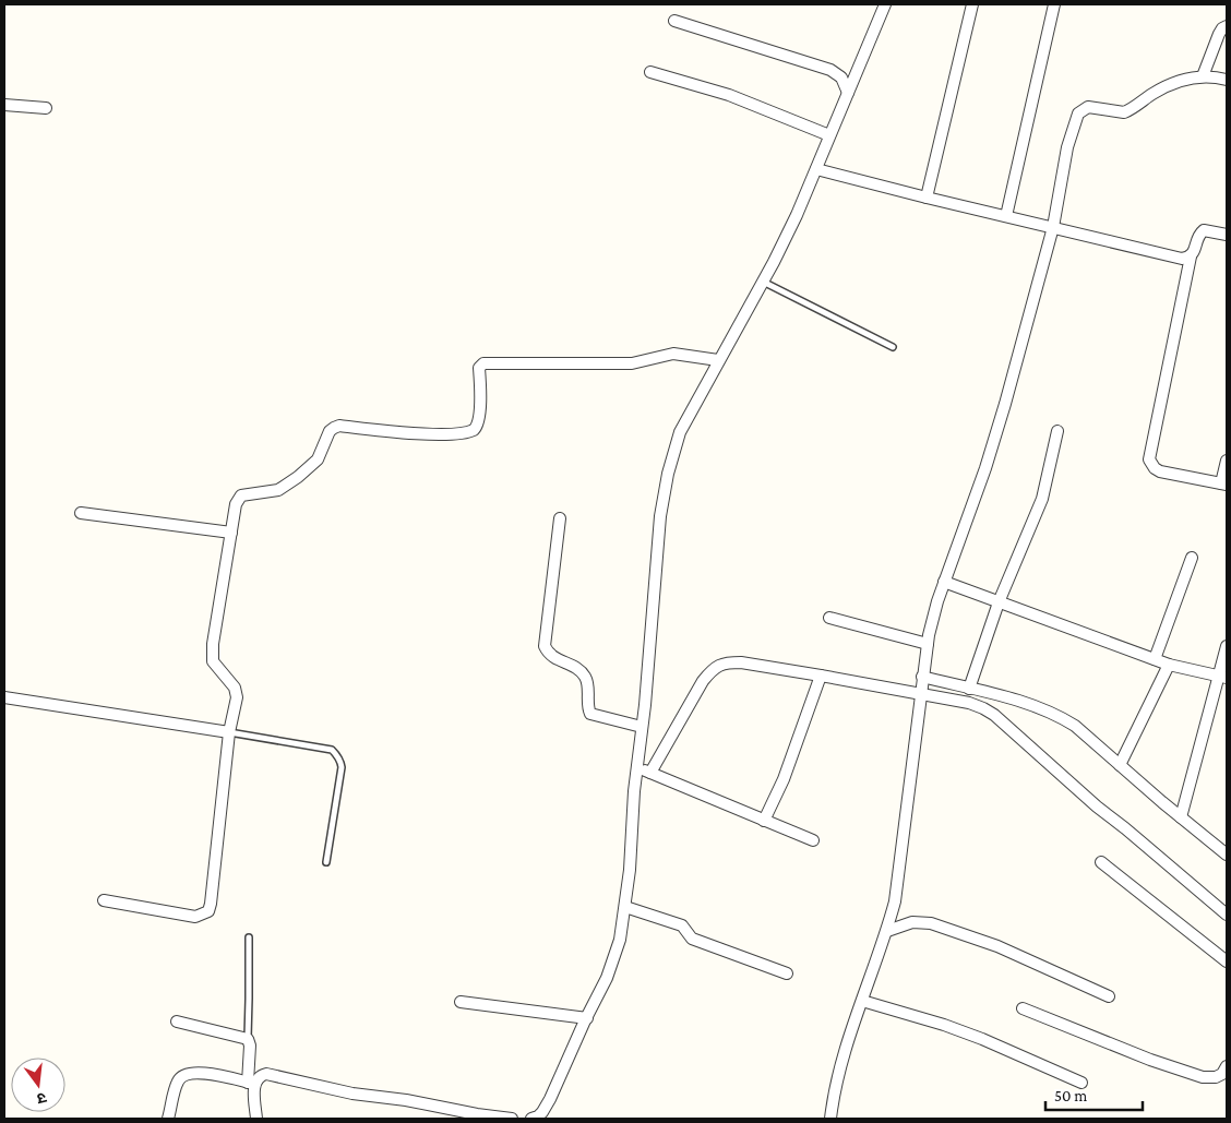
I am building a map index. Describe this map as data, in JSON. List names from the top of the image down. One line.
{"scale_bar":"50 m","north":"bottom"}
